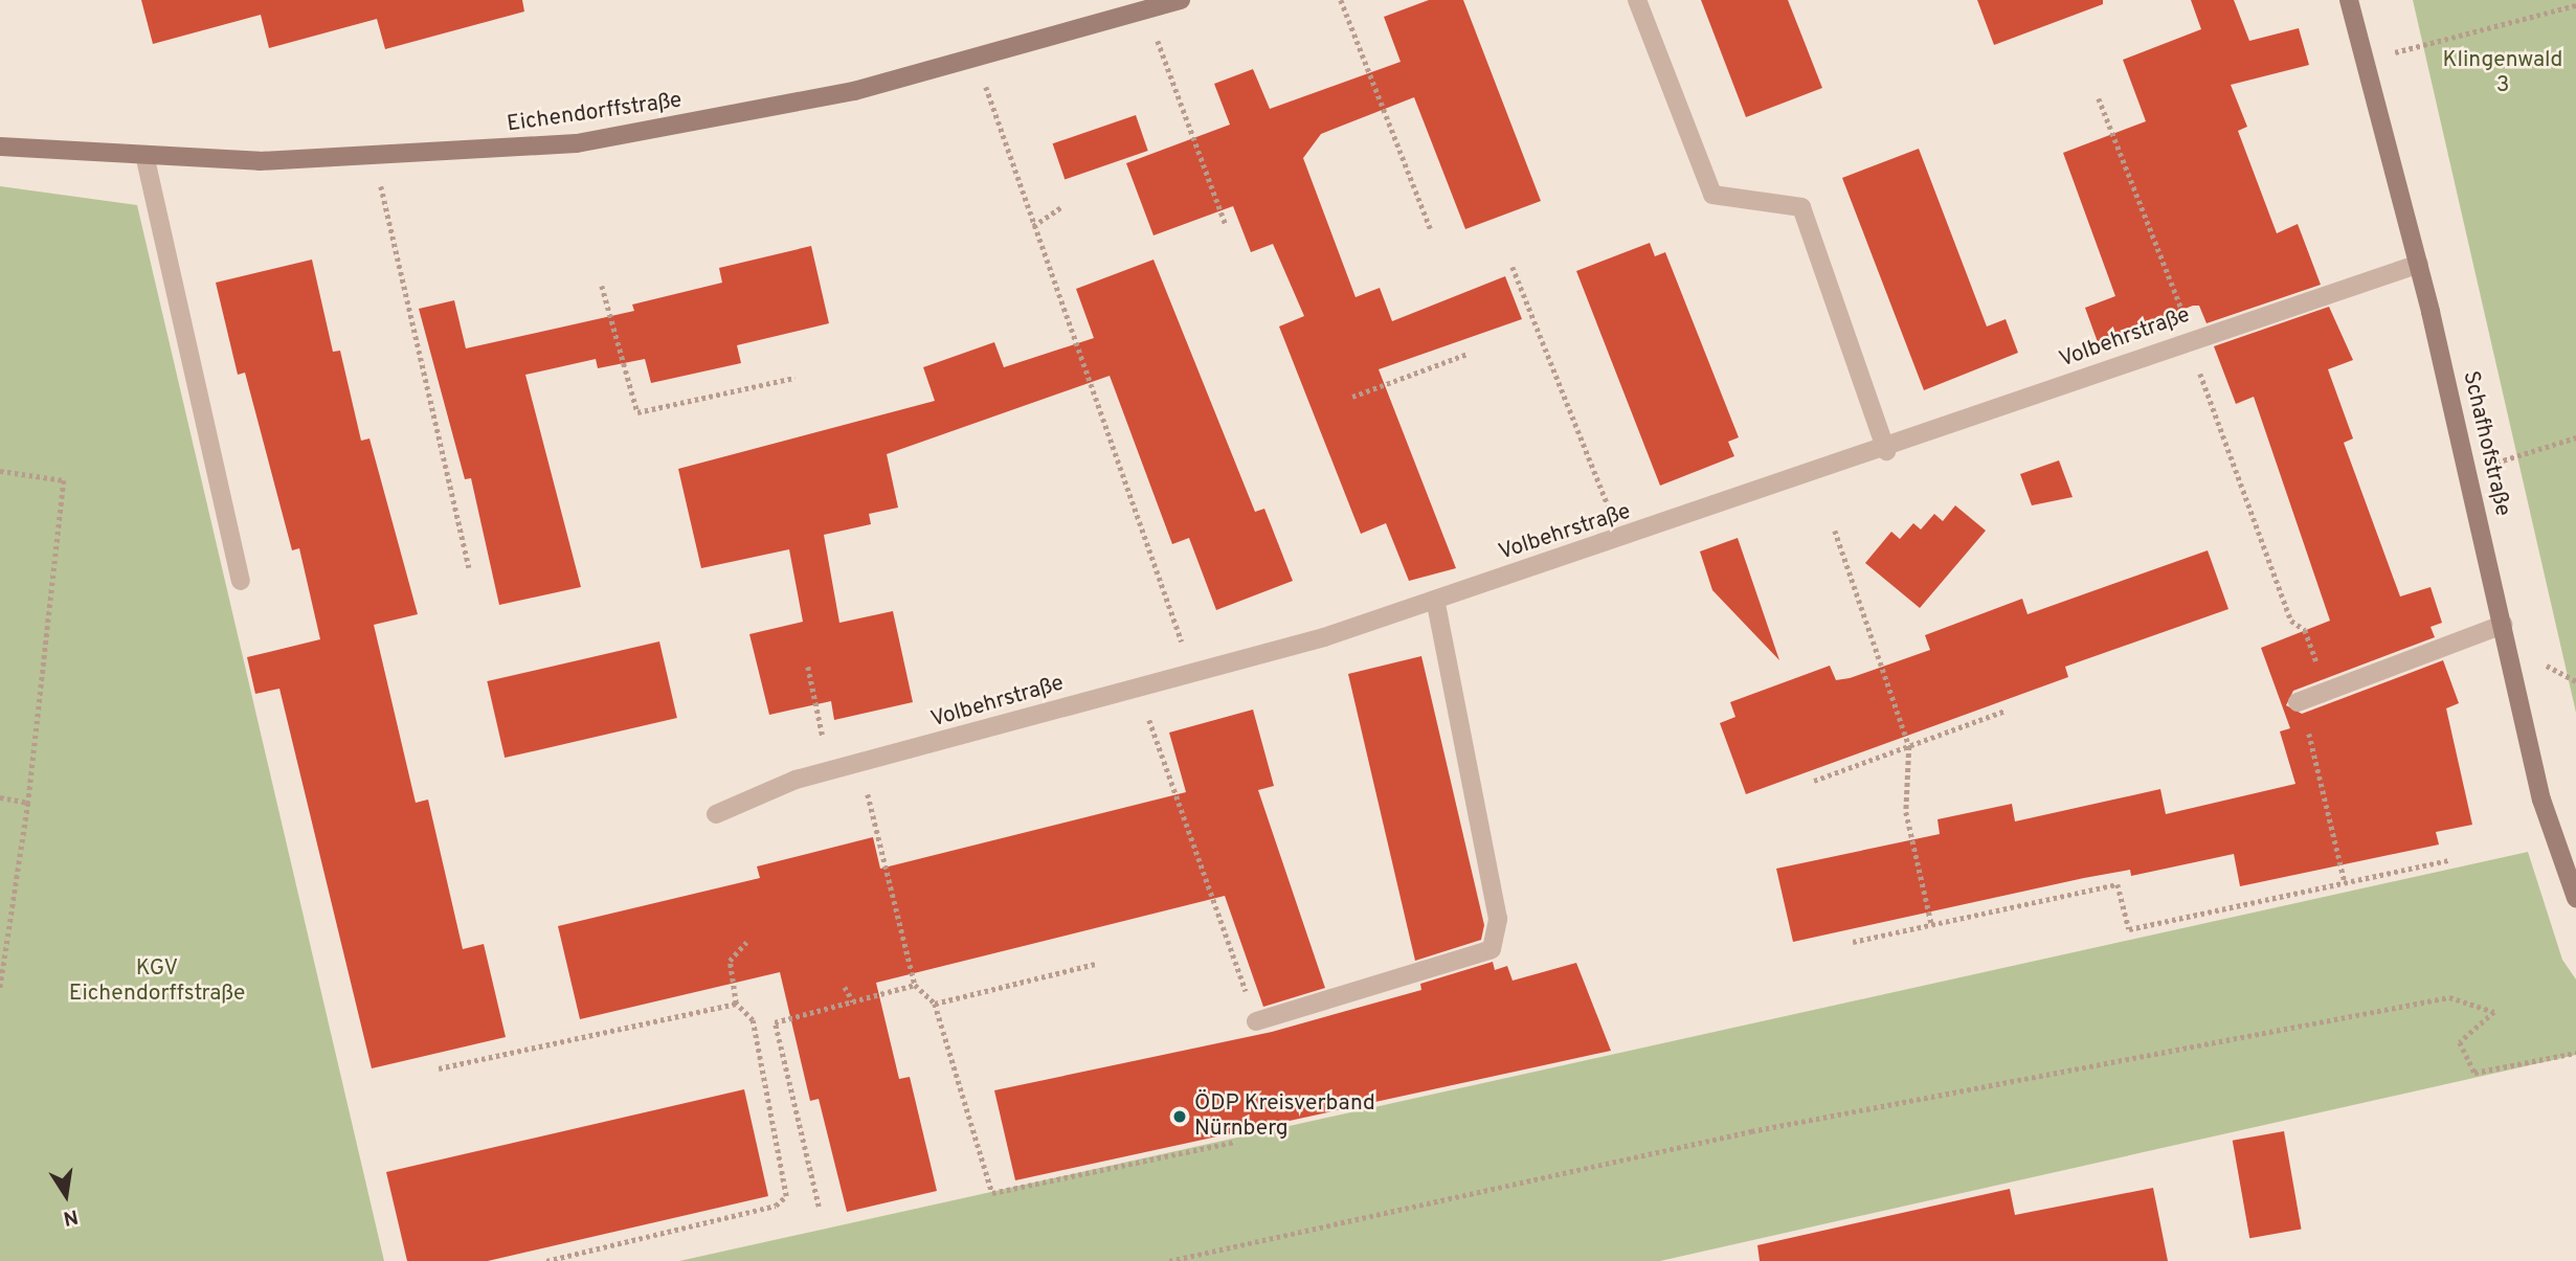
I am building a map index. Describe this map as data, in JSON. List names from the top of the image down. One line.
{"streets":{"street":["Eichendorffstraße","Volbehrstraße","Schafhofstraße"]},"crossings":[["Volbehrstraße","Schafhofstraße"]],"parks":["Klingenwald 3","KGV Eichendorffstraße"],"places":["ÖDP Kreisverband Nürnberg"],"north":"bottom"}
